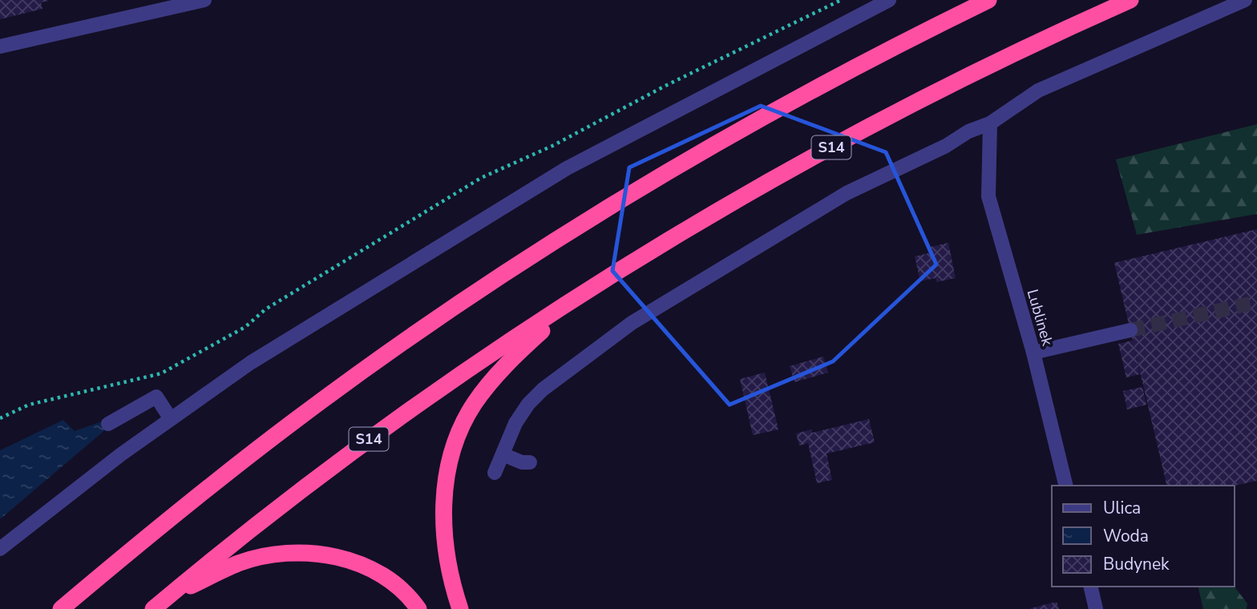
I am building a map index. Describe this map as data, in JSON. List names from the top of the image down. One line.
{"streets":{"highway":["S14"],"street":["Lublinek"]},"legend":["Ulica","Woda","Budynek"]}
